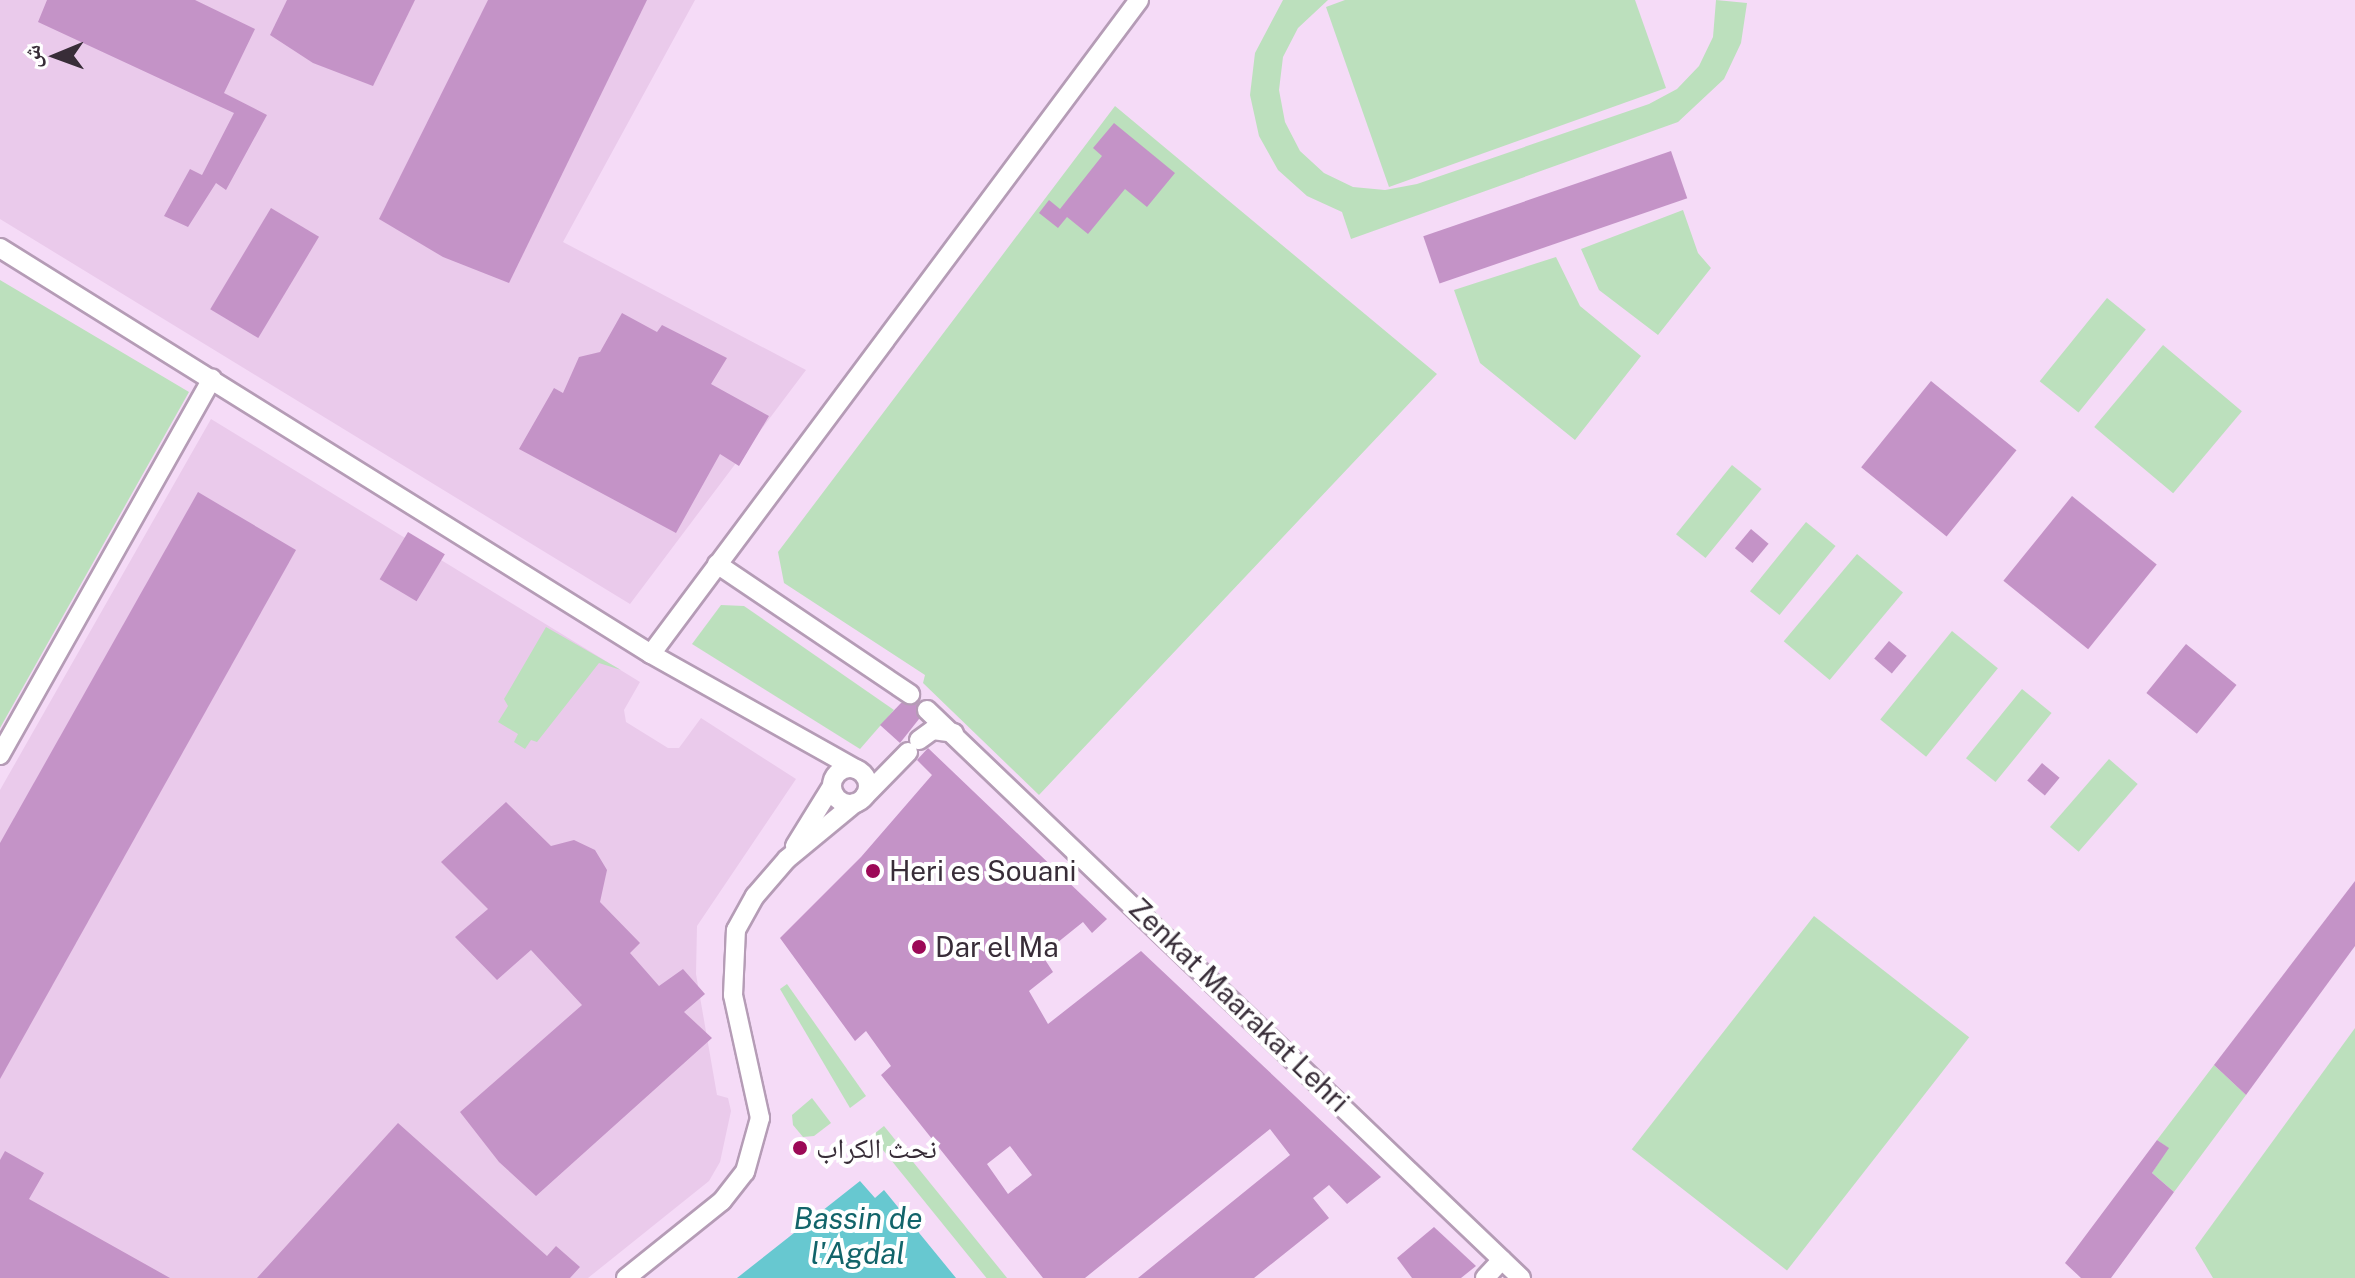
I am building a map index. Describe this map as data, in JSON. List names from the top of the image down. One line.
{"streets":{"street":["Zenkat Maarakat Lehri"]},"water":["Bassin de l'Agdal"],"places":["Heri es Souani","Dar el Ma","نحث الكراب"],"north":"left"}
